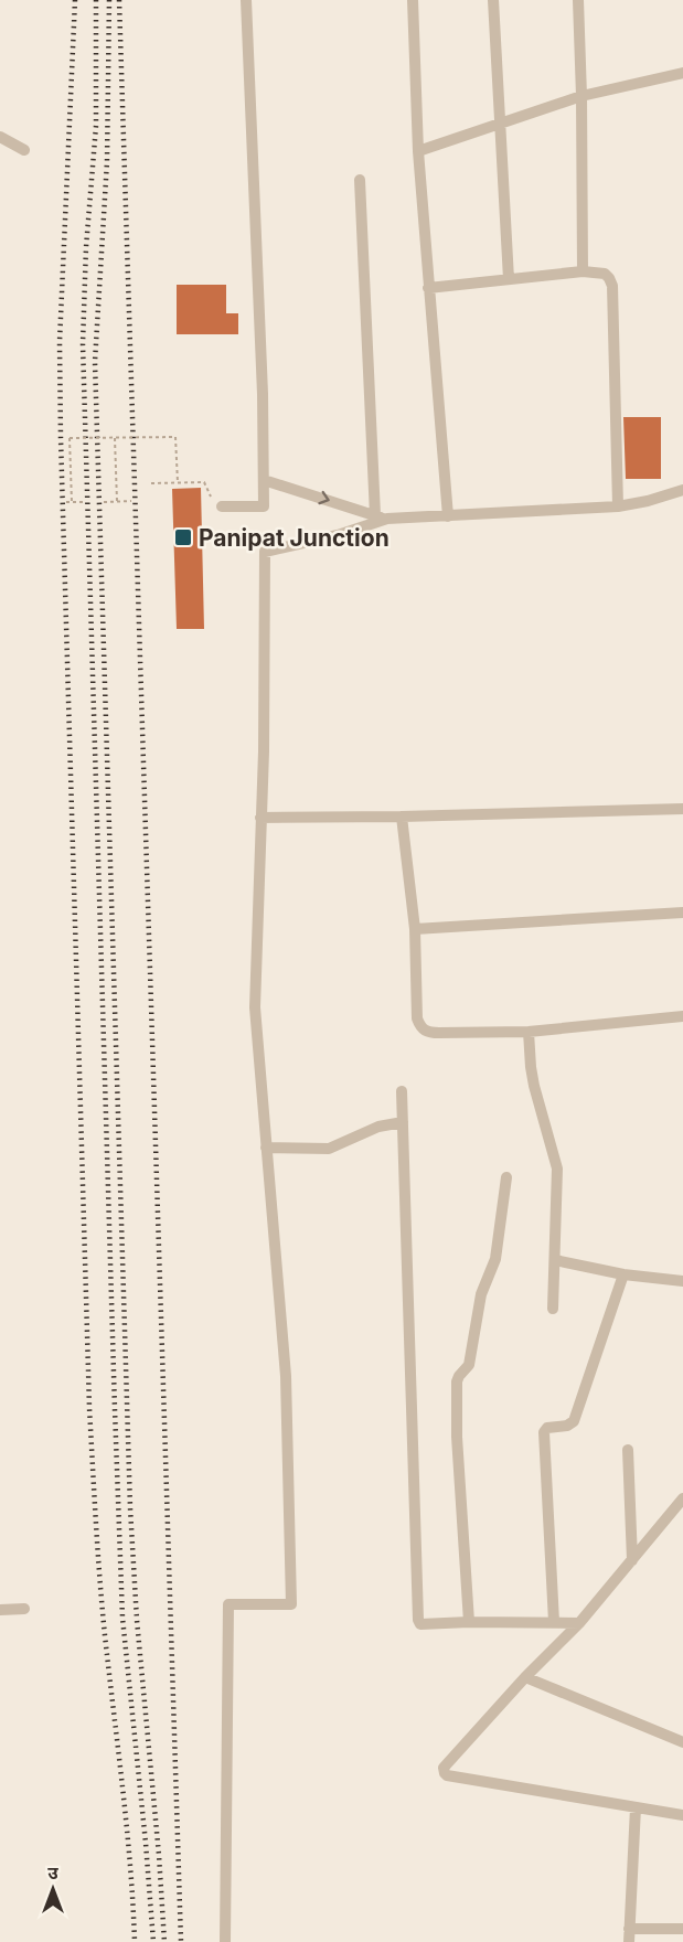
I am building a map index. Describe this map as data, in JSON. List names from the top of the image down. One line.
{"places":{"transit":["Panipat Junction"]},"north":"top"}
